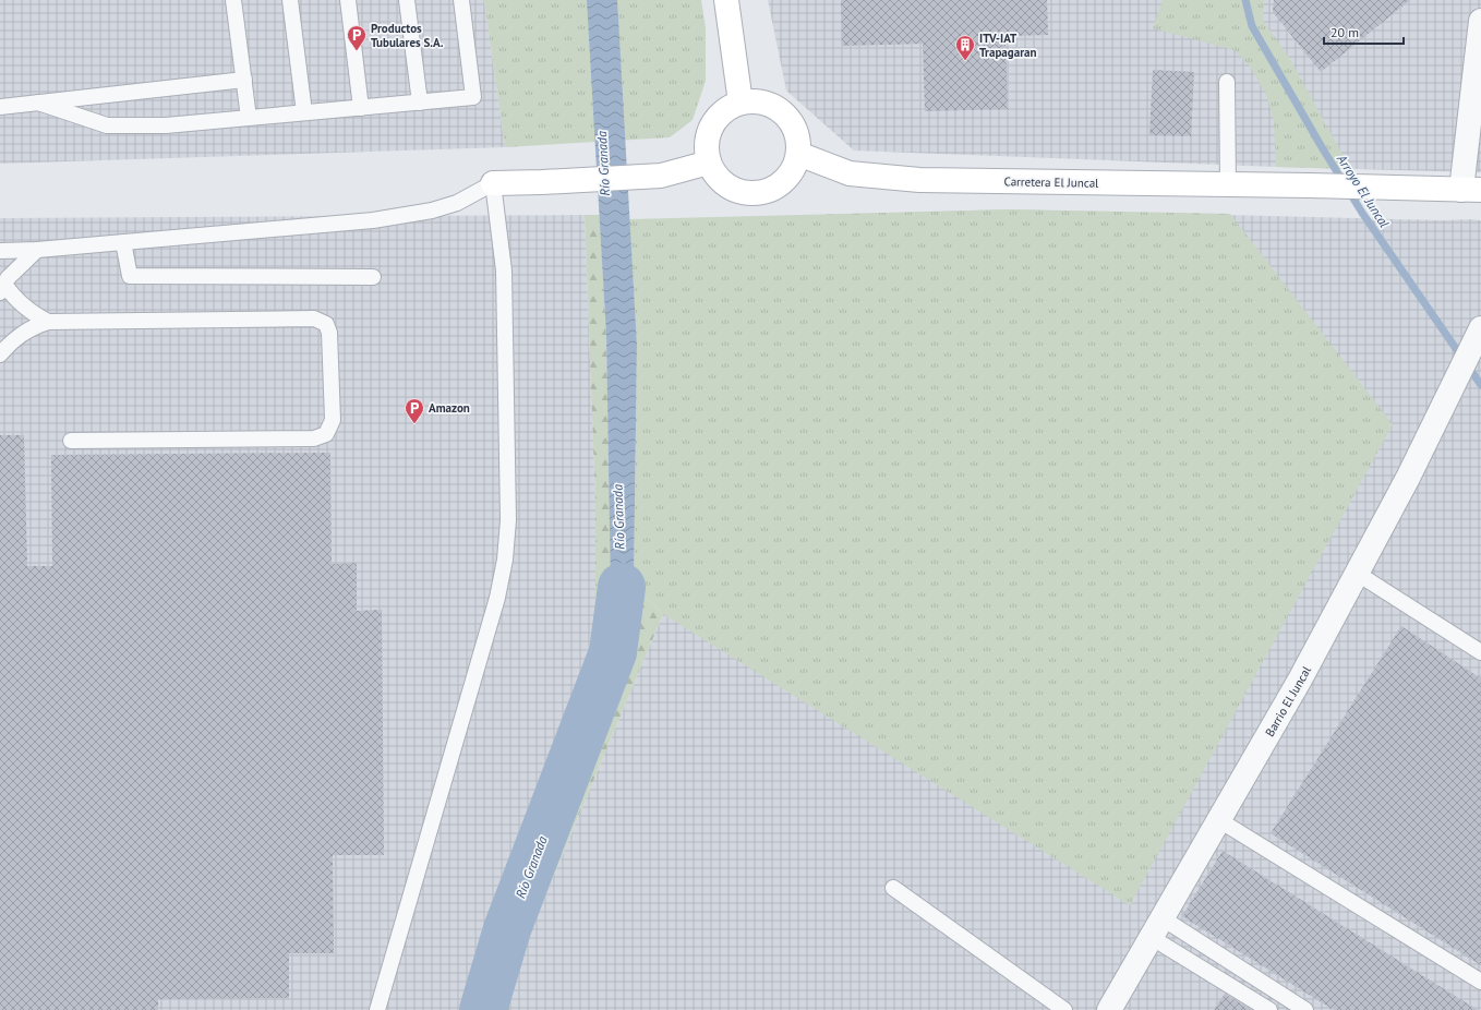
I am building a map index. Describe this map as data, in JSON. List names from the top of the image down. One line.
{"streets":{"street":["Carretera El Juncal","Barrio El Juncal"]},"water":["Río Granada","Arroyo El Juncal"],"places":{"parking":["Productos Tubulares S.A.","Amazon"],"building":["ITV-IAT Trapagaran"]},"scale_bar":"20 m"}
